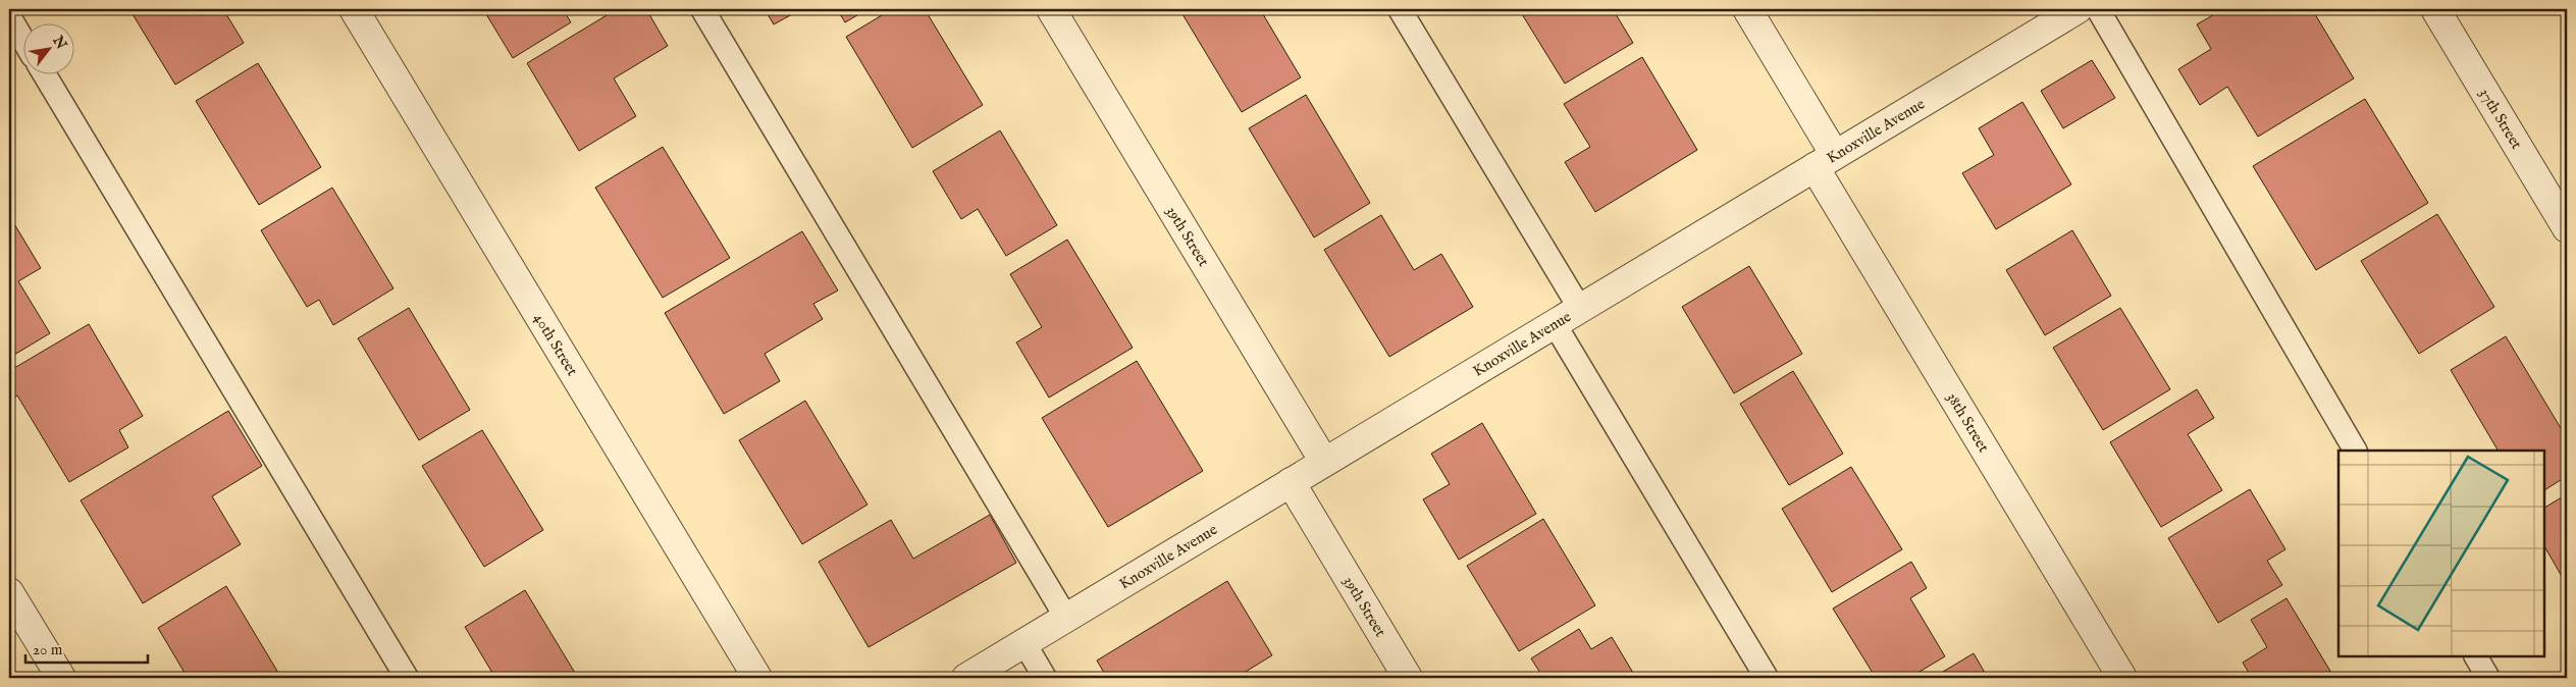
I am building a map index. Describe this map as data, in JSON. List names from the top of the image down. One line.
{"streets":{"street":["37th Street","Knoxville Avenue","39th Street","40th Street","38th Street"]},"crossings":[["Knoxville Avenue","39th Street"],["Knoxville Avenue","38th Street"]],"scale_bar":"20 m","north":"top right"}
